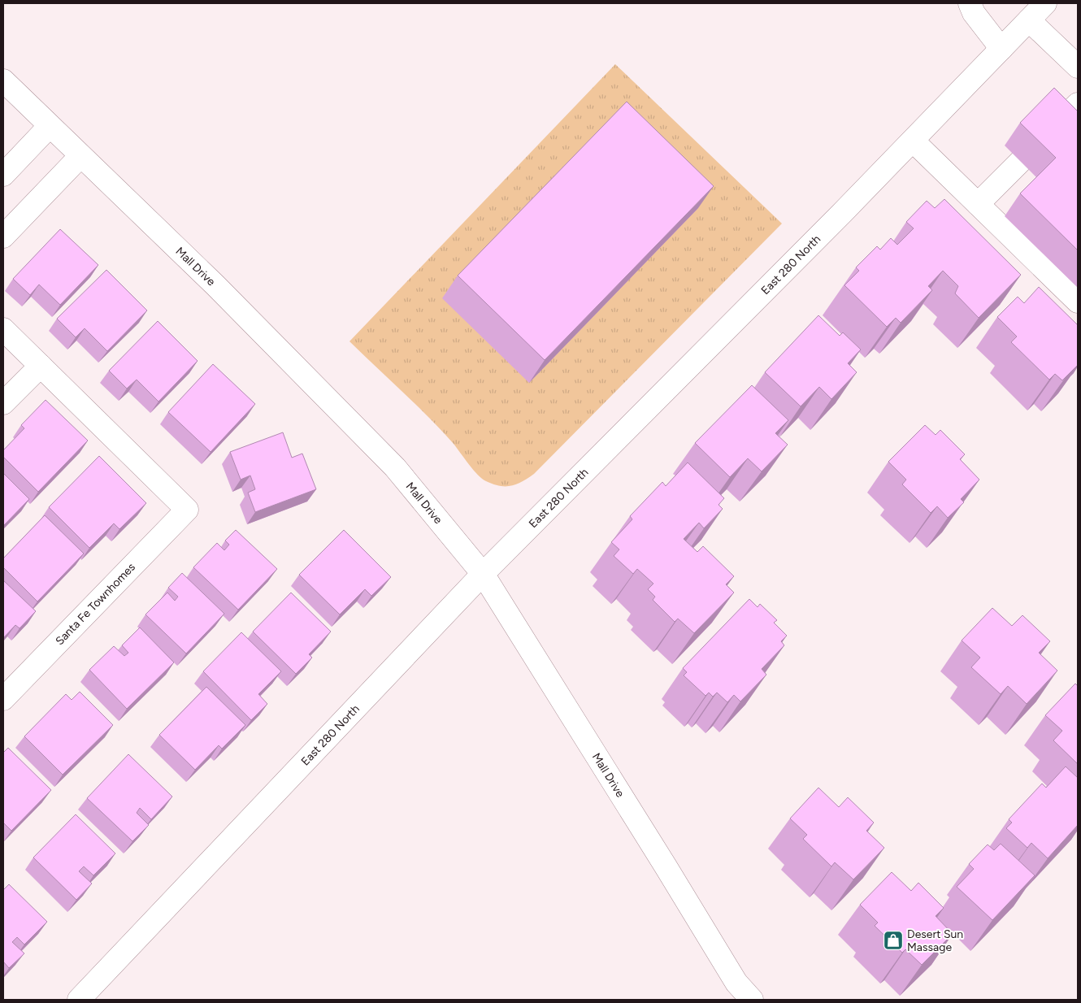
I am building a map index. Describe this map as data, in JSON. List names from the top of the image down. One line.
{"streets":{"street":["East 280 North","Mall Drive","Santa Fe Townhomes"]},"crossings":[["East 280 North","Mall Drive"]],"places":{"shop":["Desert Sun Massage"]}}
